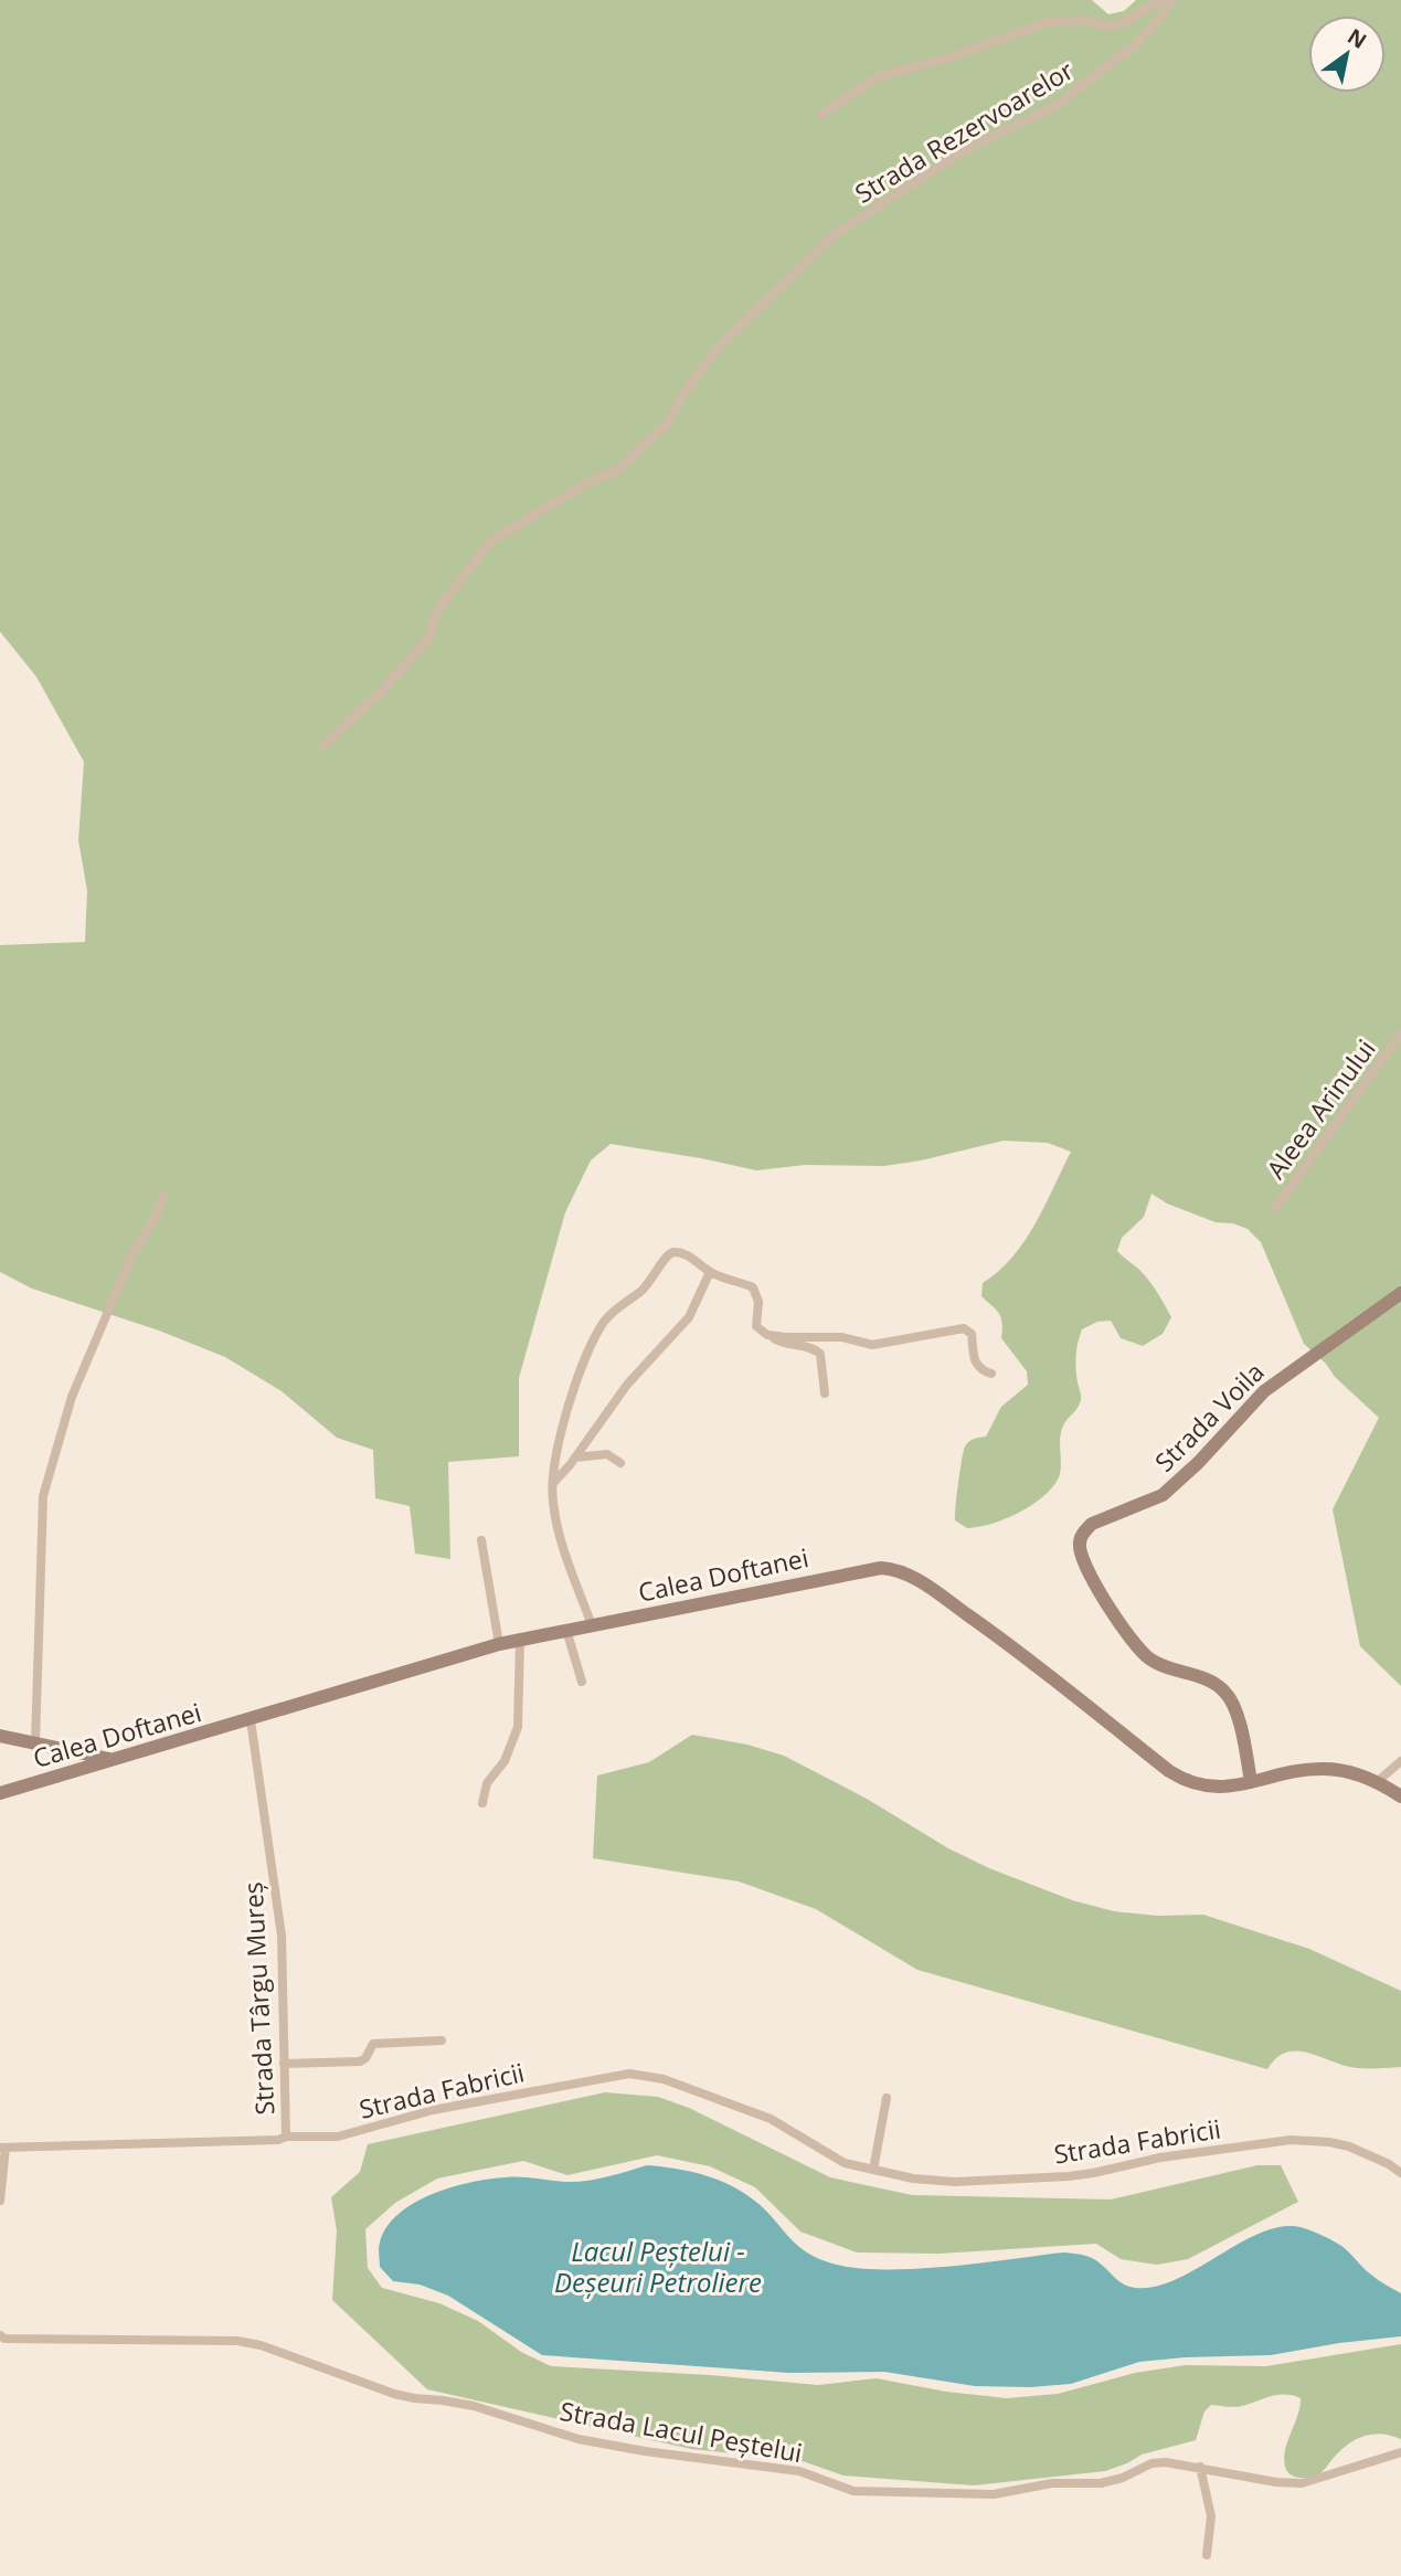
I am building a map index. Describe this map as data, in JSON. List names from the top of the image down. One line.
{"streets":{"main road":["Strada Voila","Calea Doftanei"],"street":["Strada Rezervoarelor","Aleea Arinului","Strada Târgu Mureș","Strada Fabricii","Strada Lacul Peștelui"]},"crossings":[["Strada Voila","Calea Doftanei"],["Calea Doftanei","Strada Târgu Mureș"],["Strada Târgu Mureș","Strada Fabricii"]],"water":["Lacul Peștelui - Deșeuri Petroliere"],"north":"top right"}
